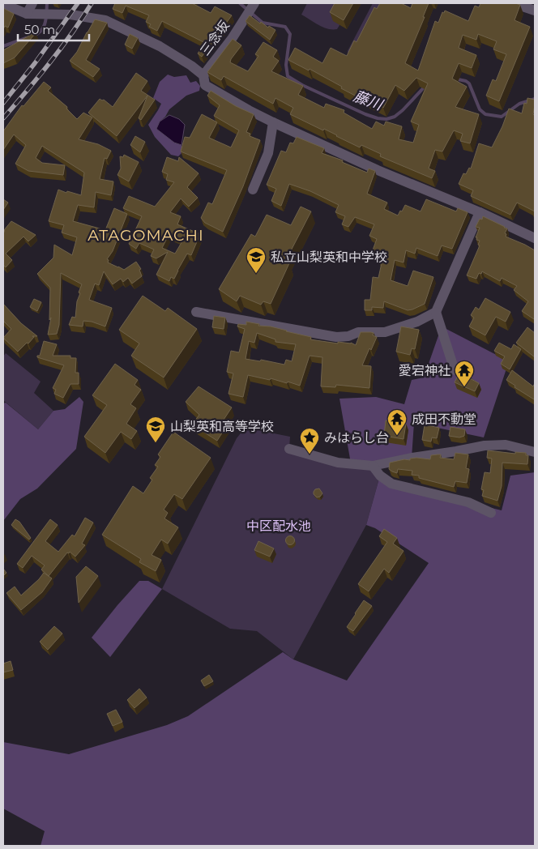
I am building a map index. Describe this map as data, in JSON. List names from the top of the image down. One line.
{"streets":{"street":["三念坂"]},"districts":["ATAGOMACHI"],"water":["藤川"],"parks":["中区配水池"],"places":{"school or university":["私立山梨英和中学校","山梨英和高等学校"],"temple":["愛宕神社","成田不動堂"],"place":["みはらし台"]},"scale_bar":"50 m"}
